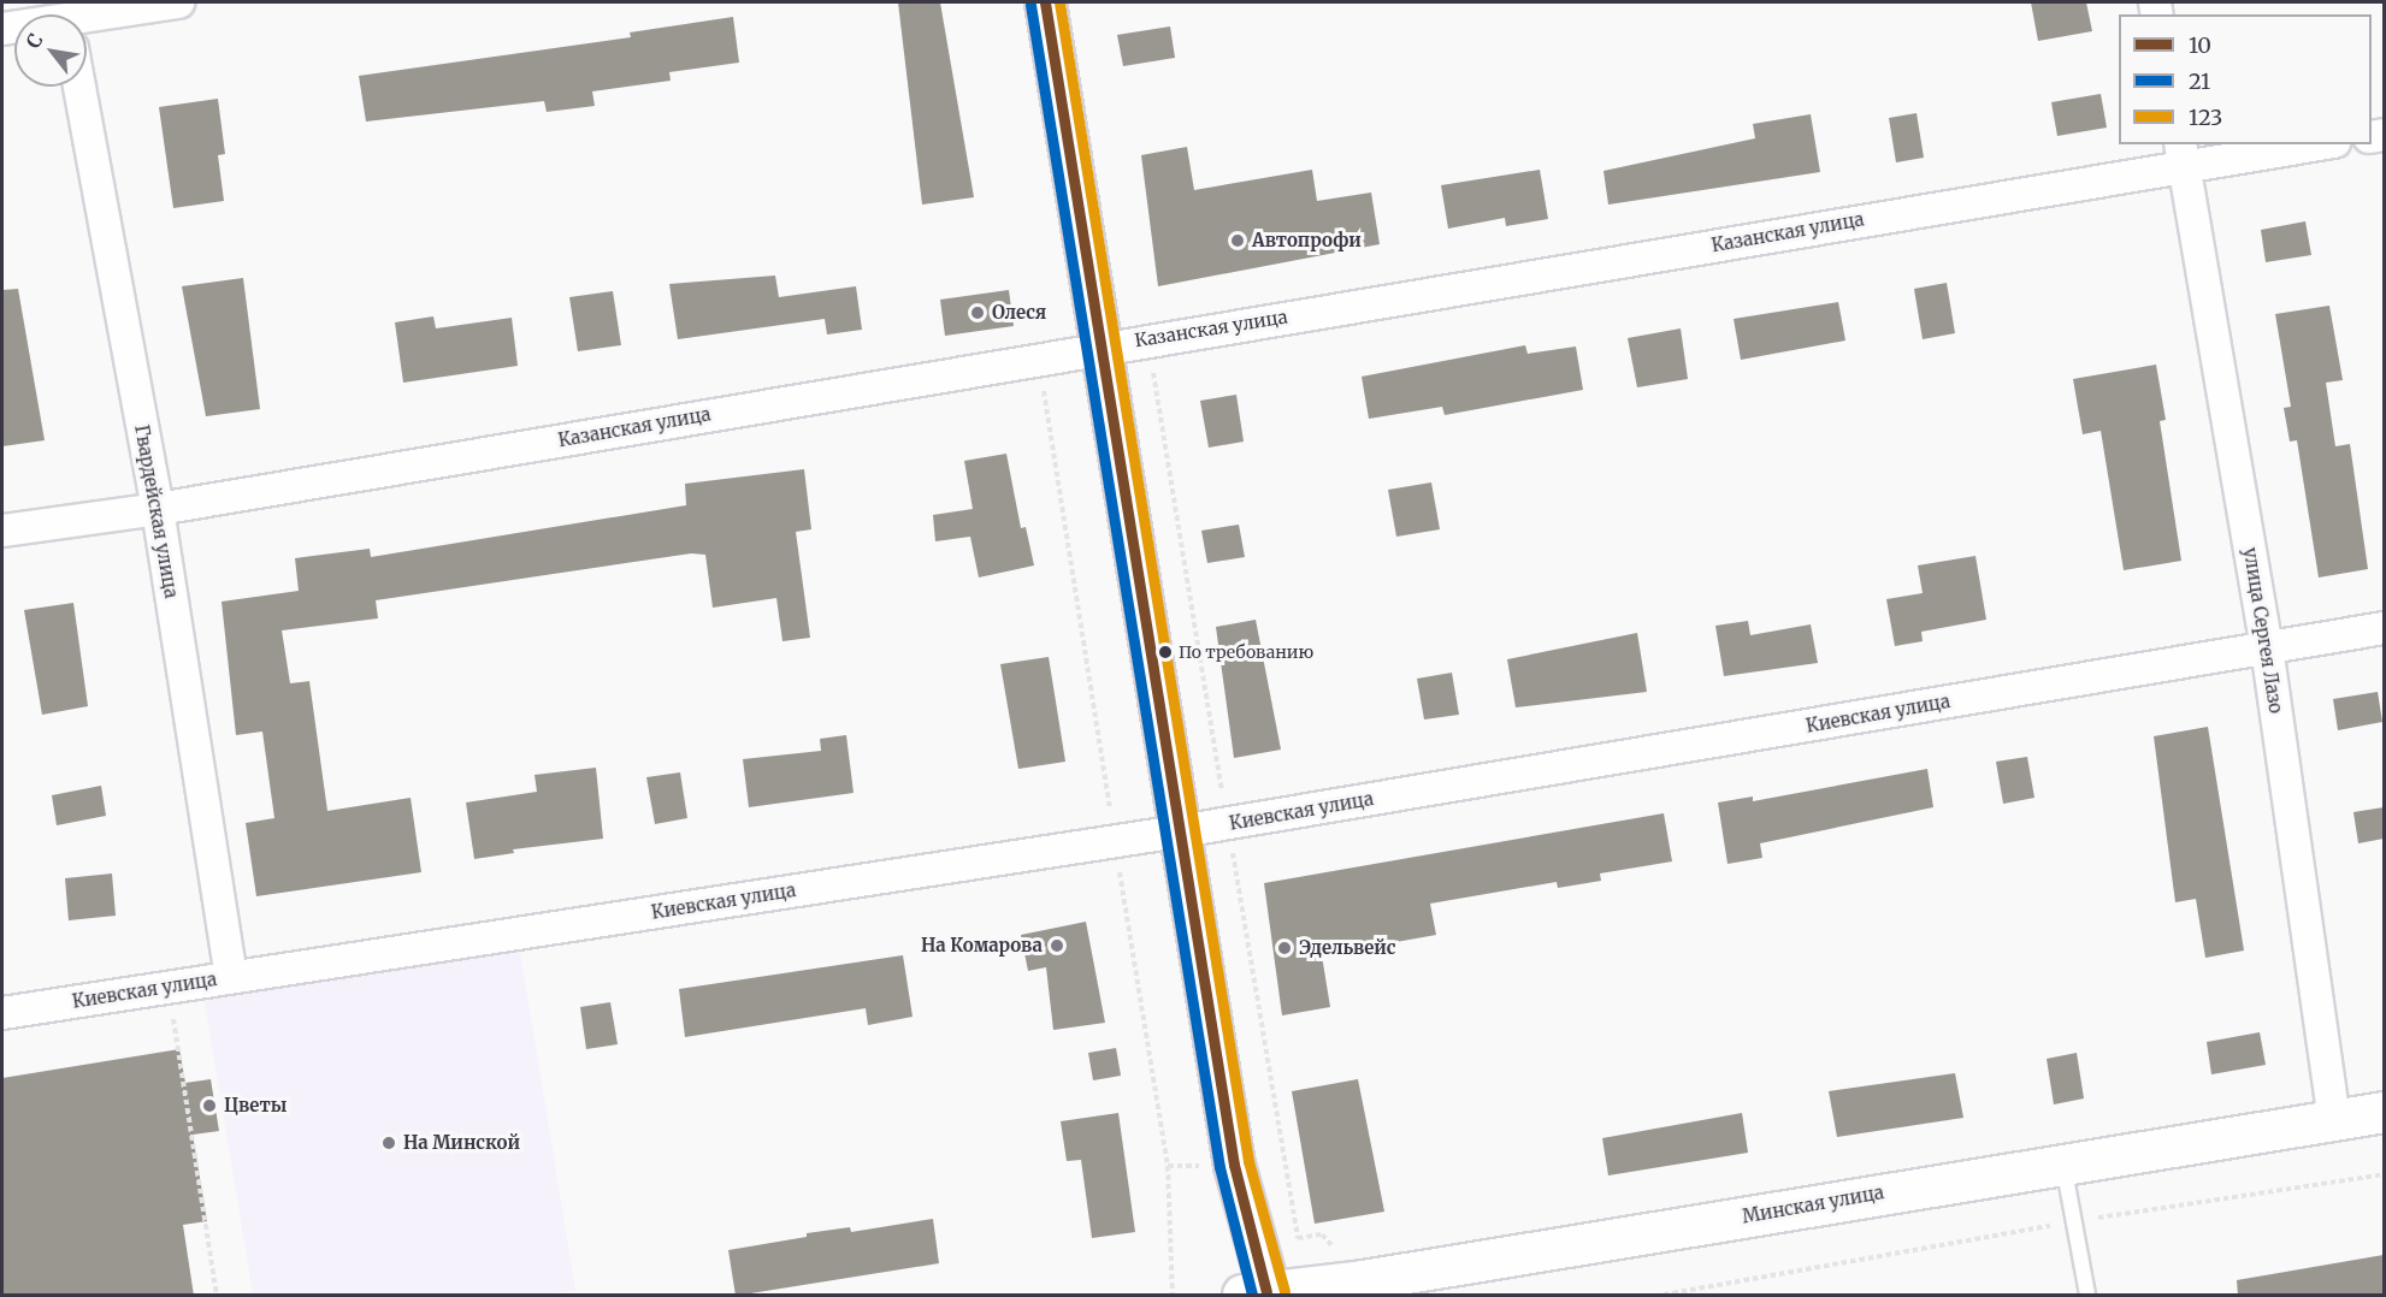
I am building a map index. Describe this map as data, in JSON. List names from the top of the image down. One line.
{"streets":{"main road":["Минская улица"],"street":["Казанская улица","Гвардейская улица","улица Сергея Лазо","Киевская улица"]},"crossings":[["Казанская улица","Гвардейская улица"],["Казанская улица","улица Сергея Лазо"],["Гвардейская улица","Киевская улица"],["улица Сергея Лазо","Киевская улица"],["улица Сергея Лазо","Минская улица"]],"places":["Автопрофи","Олеся","По требованию","На Комарова","Эдельвейс","Цветы","На Минской"],"lines":["transit line 10","transit line 123","transit line 21"],"legend":["10","21","123"],"north":"top left"}
